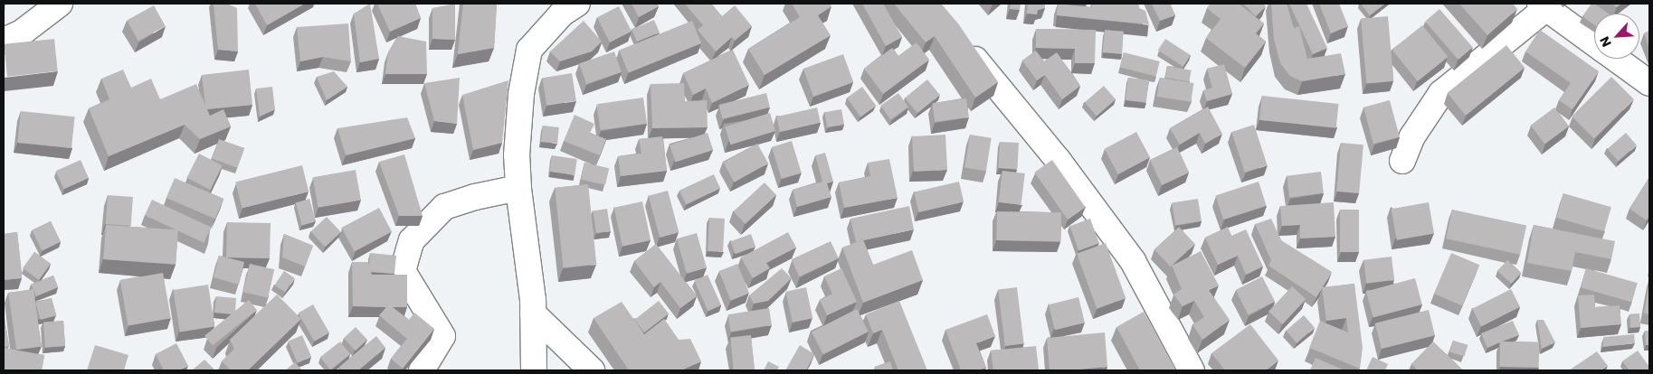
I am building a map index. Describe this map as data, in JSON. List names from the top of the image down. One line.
{"north":"bottom left"}
